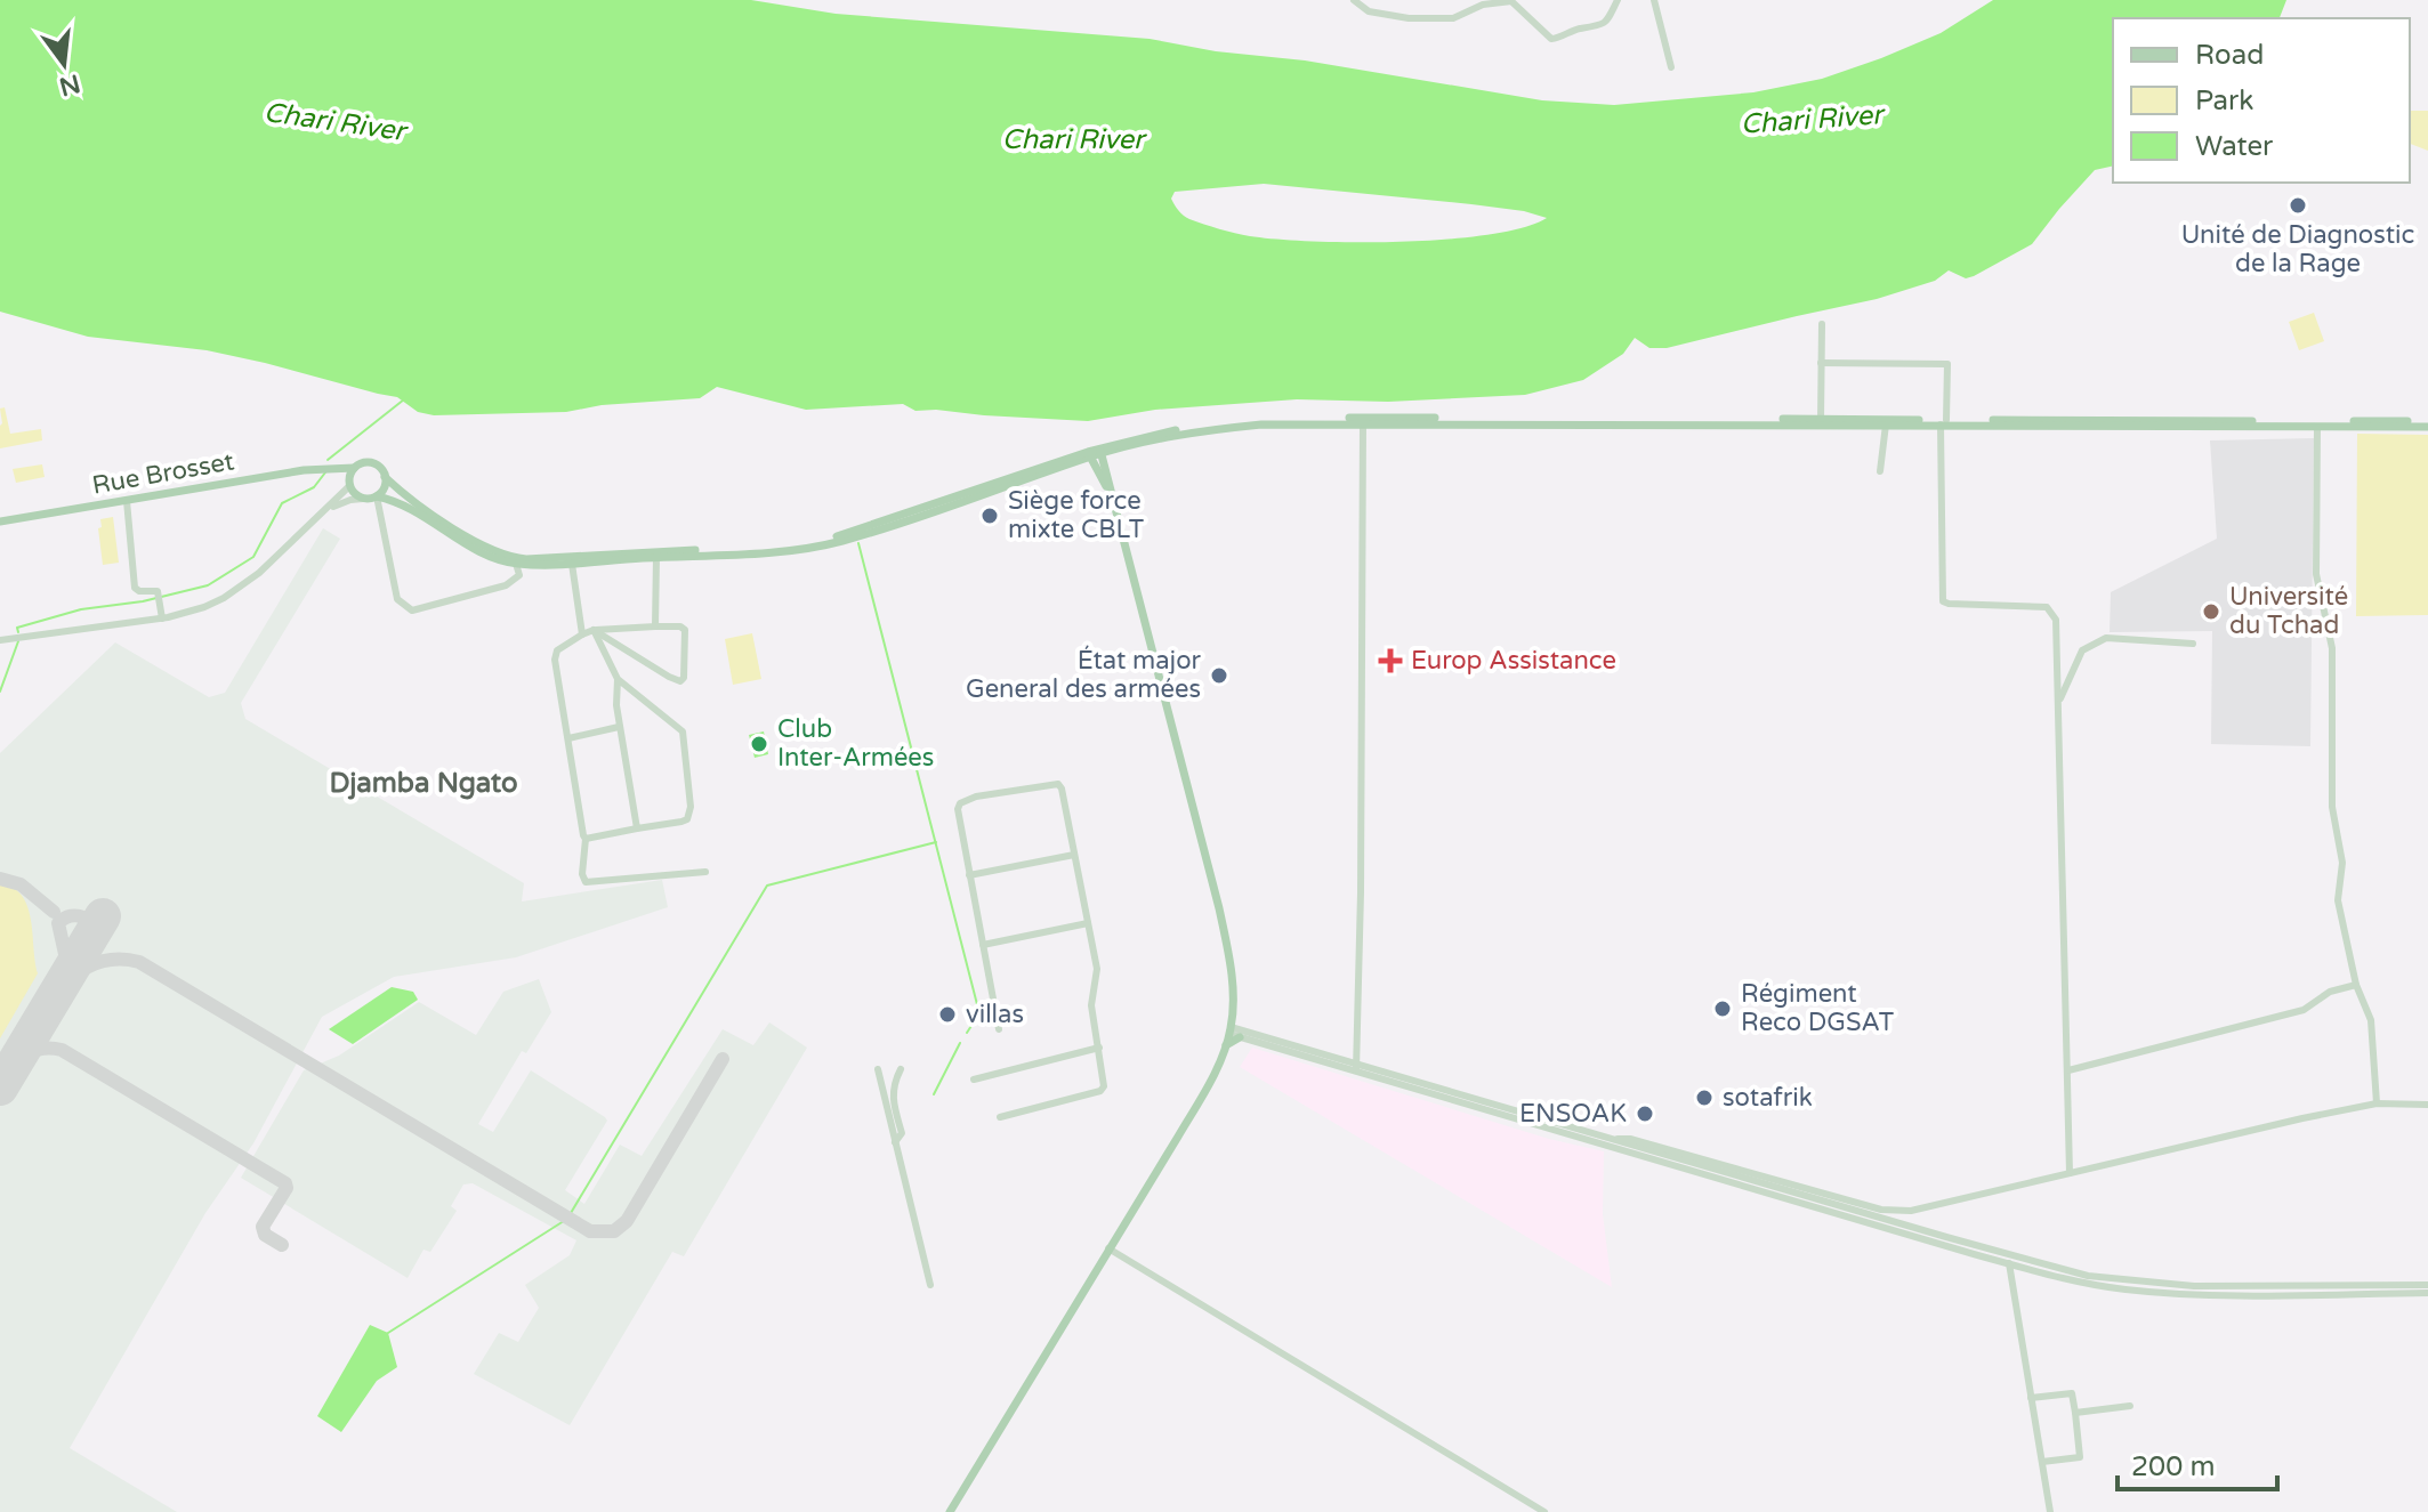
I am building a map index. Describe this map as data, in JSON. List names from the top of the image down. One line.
{"streets":{"main road":["Rue Brosset"]},"districts":["Djamba Ngato"],"water":["Chari River"],"places":{"other":["Unité de Diagnostic de la Rage","Siège force mixte CBLT","Université du Tchad","État major General des armées","Club Inter-Armées","Régiment Reco DGSAT","villas","sotafrik","ENSOAK"],"health":["Europ Assistance"]},"legend":["Road","Park","Water"],"scale_bar":"200 m","north":"bottom"}
